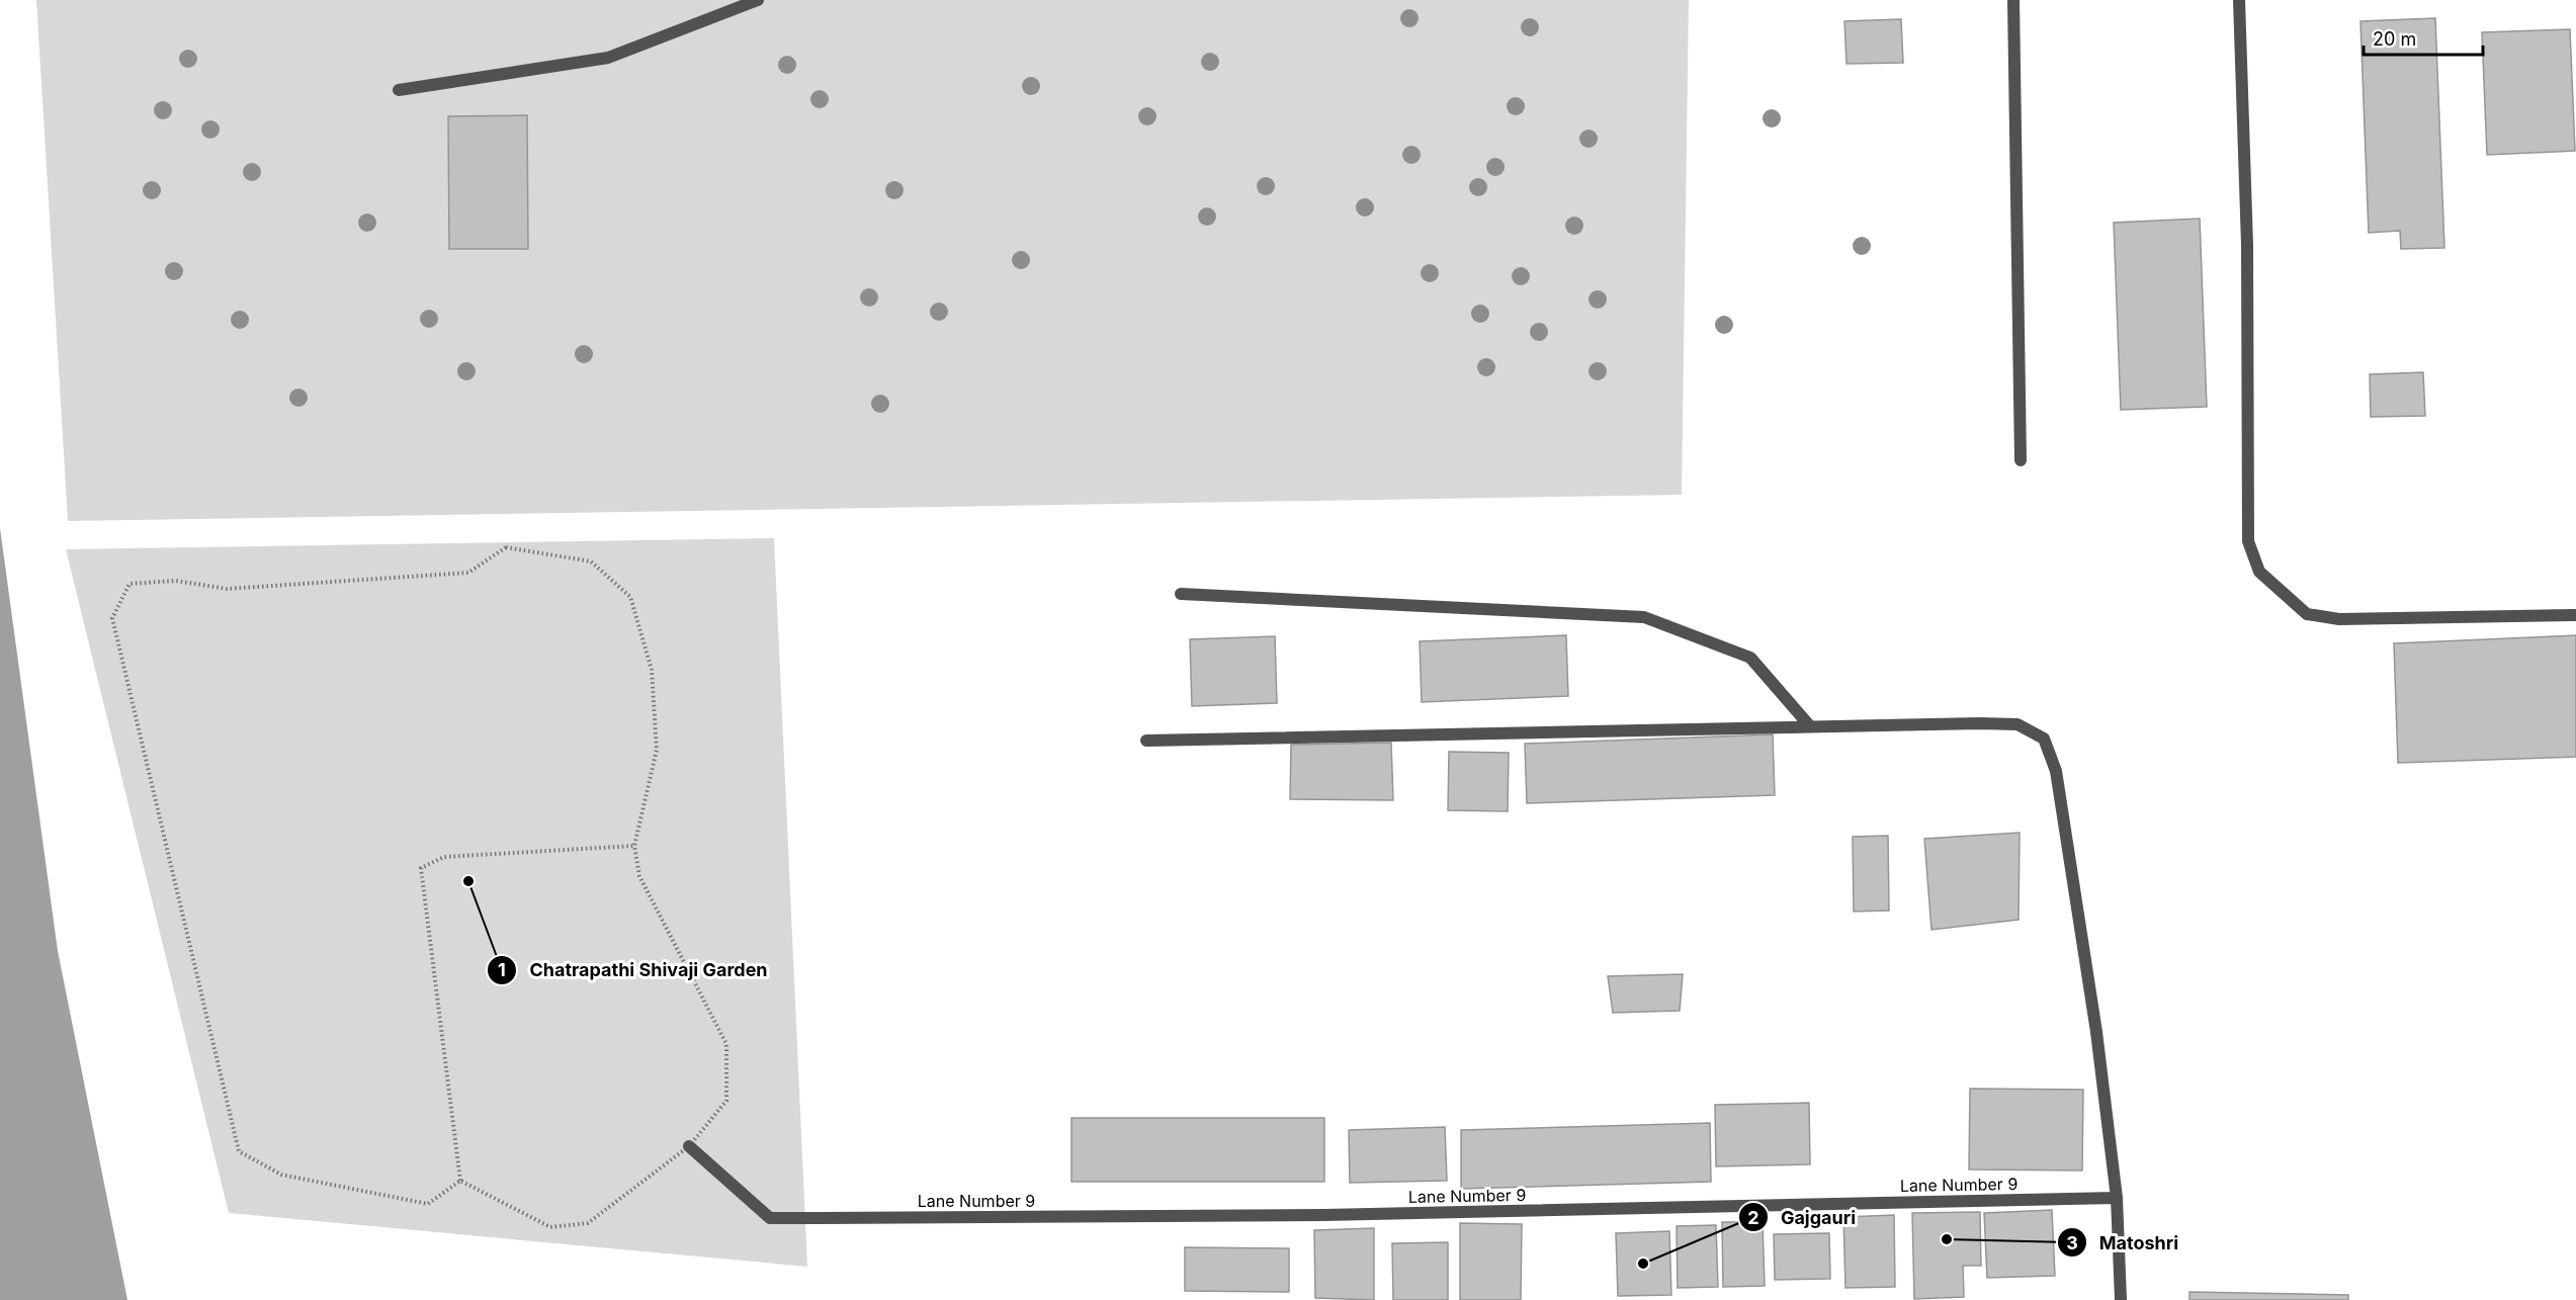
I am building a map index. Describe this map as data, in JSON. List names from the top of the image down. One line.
{"streets":{"street":["Lane Number 9"]},"places":["Chatrapathi Shivaji Garden","Matoshri","Gajgauri"],"scale_bar":"20 m"}
